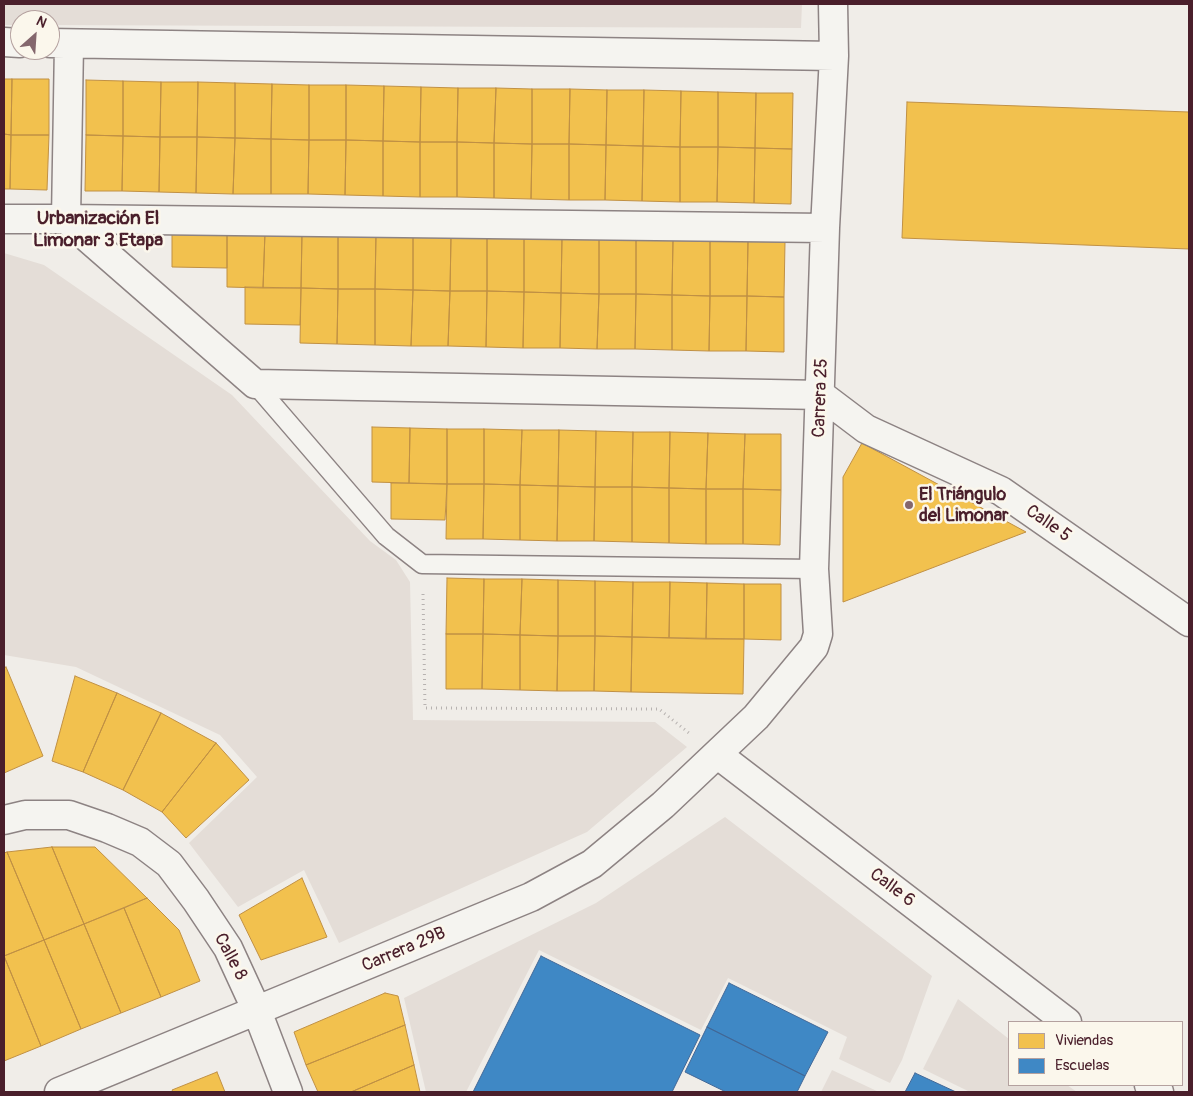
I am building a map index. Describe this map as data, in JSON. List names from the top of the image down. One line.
{"streets":{"street":["Carrera 25","Calle 5","Calle 6","Carrera 29B","Calle 8"]},"crossings":[["Carrera 25","Calle 5"],["Carrera 25","Calle 6"],["Carrera 25","Carrera 29B"],["Calle 6","Carrera 29B"],["Carrera 29B","Calle 8"]],"districts":["Urbanización El Limonar 3 Etapa"],"places":["El Triángulo del Limonar"],"legend":["Viviendas","Escuelas"],"north":"top right"}
